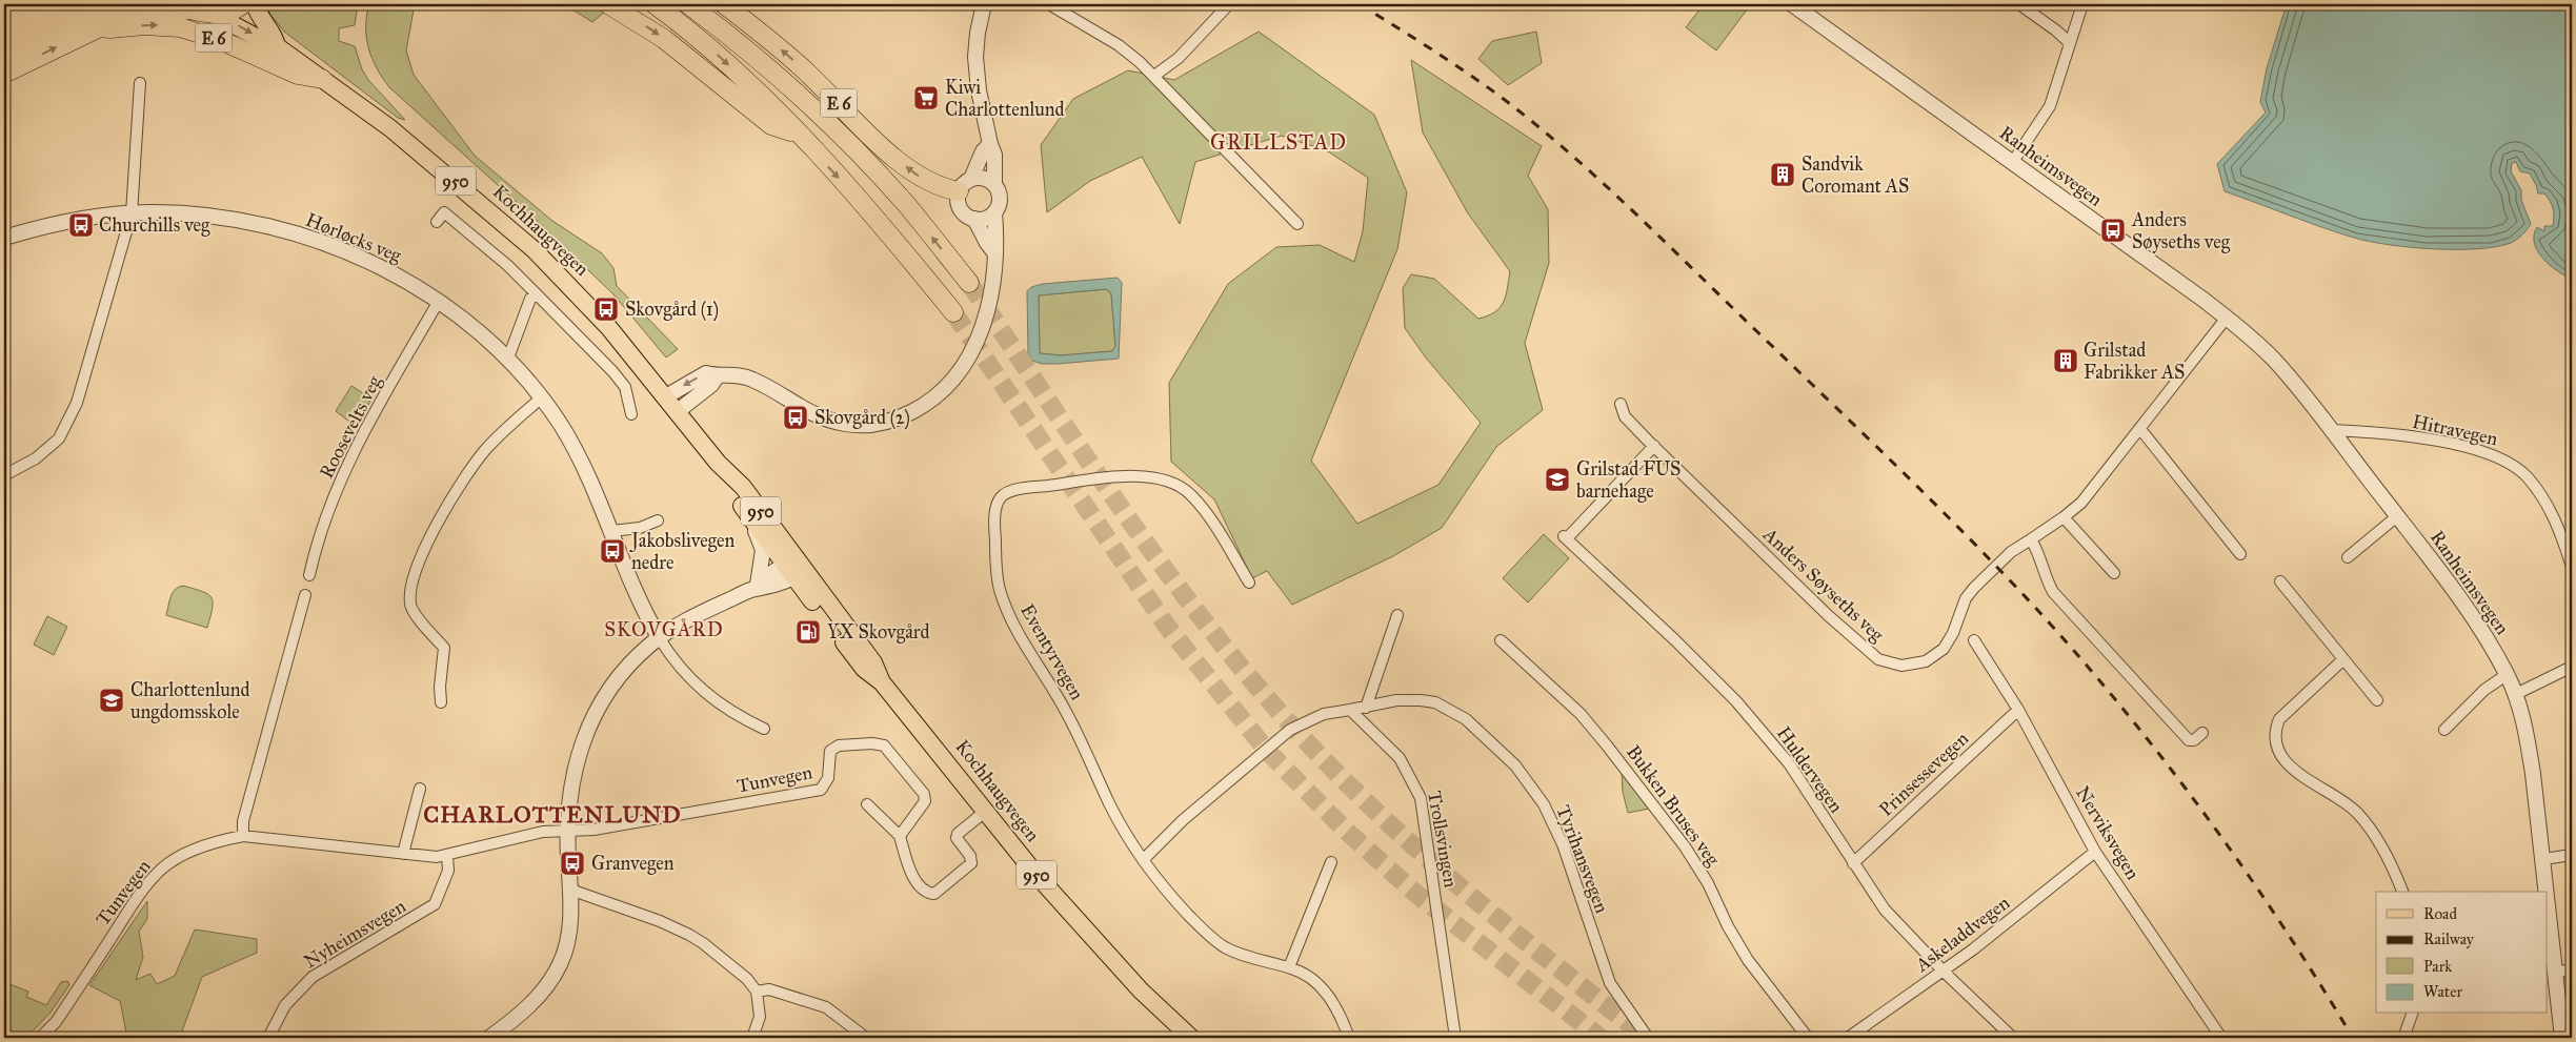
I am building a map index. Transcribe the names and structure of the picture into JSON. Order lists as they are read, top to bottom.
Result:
{
  "streets": {
    "highway": ["E 6"],
    "main road": ["950", "Kochhaugvegen"],
    "street": [
      "Ranheimsvegen",
      "Hørløcks veg",
      "Roosevelts veg",
      "Hitravegen",
      "Anders Søyseths veg",
      "Eventyrvegen",
      "Huldervegen",
      "Prinsessevegen",
      "Tunvegen",
      "Bukken Bruses veg",
      "Nerviksvegen",
      "Trollsvingen",
      "Tyrihansvegen",
      "Nyheimsvegen",
      "Askeladdvegen"
    ]
  },
  "crossings": [
    ["E 6", "Kochhaugvegen"],
    ["Ranheimsvegen", "Hitravegen"],
    ["Ranheimsvegen", "Anders Søyseths veg"],
    ["Hørløcks veg", "Roosevelts veg"],
    ["Anders Søyseths veg", "Huldervegen"],
    ["Huldervegen", "Prinsessevegen"],
    ["Huldervegen", "Askeladdvegen"],
    ["Prinsessevegen", "Nerviksvegen"],
    ["Tunvegen", "Nyheimsvegen"],
    ["Nerviksvegen", "Askeladdvegen"],
    ["Trollsvingen", "Tyrihansvegen"]
  ],
  "districts": ["GRILLSTAD", "SKOVGÅRD", "CHARLOTTENLUND"],
  "places": {
    "supermarket": ["Kiwi Charlottenlund"],
    "building": ["Sandvik Coromant AS", "Grilstad Fabrikker AS"],
    "bus stop": [
      "Churchills veg",
      "Anders Søyseths veg",
      "Skovgård (1)",
      "Skovgård (2)",
      "Jakobslivegen nedre",
      "Granvegen"
    ],
    "school or university": ["Grilstad FUS barnehage", "Charlottenlund ungdomsskole"],
    "fuel station": ["YX Skovgård"]
  },
  "legend": [
    "Road",
    "Railway",
    "Park",
    "Water"
  ]
}
